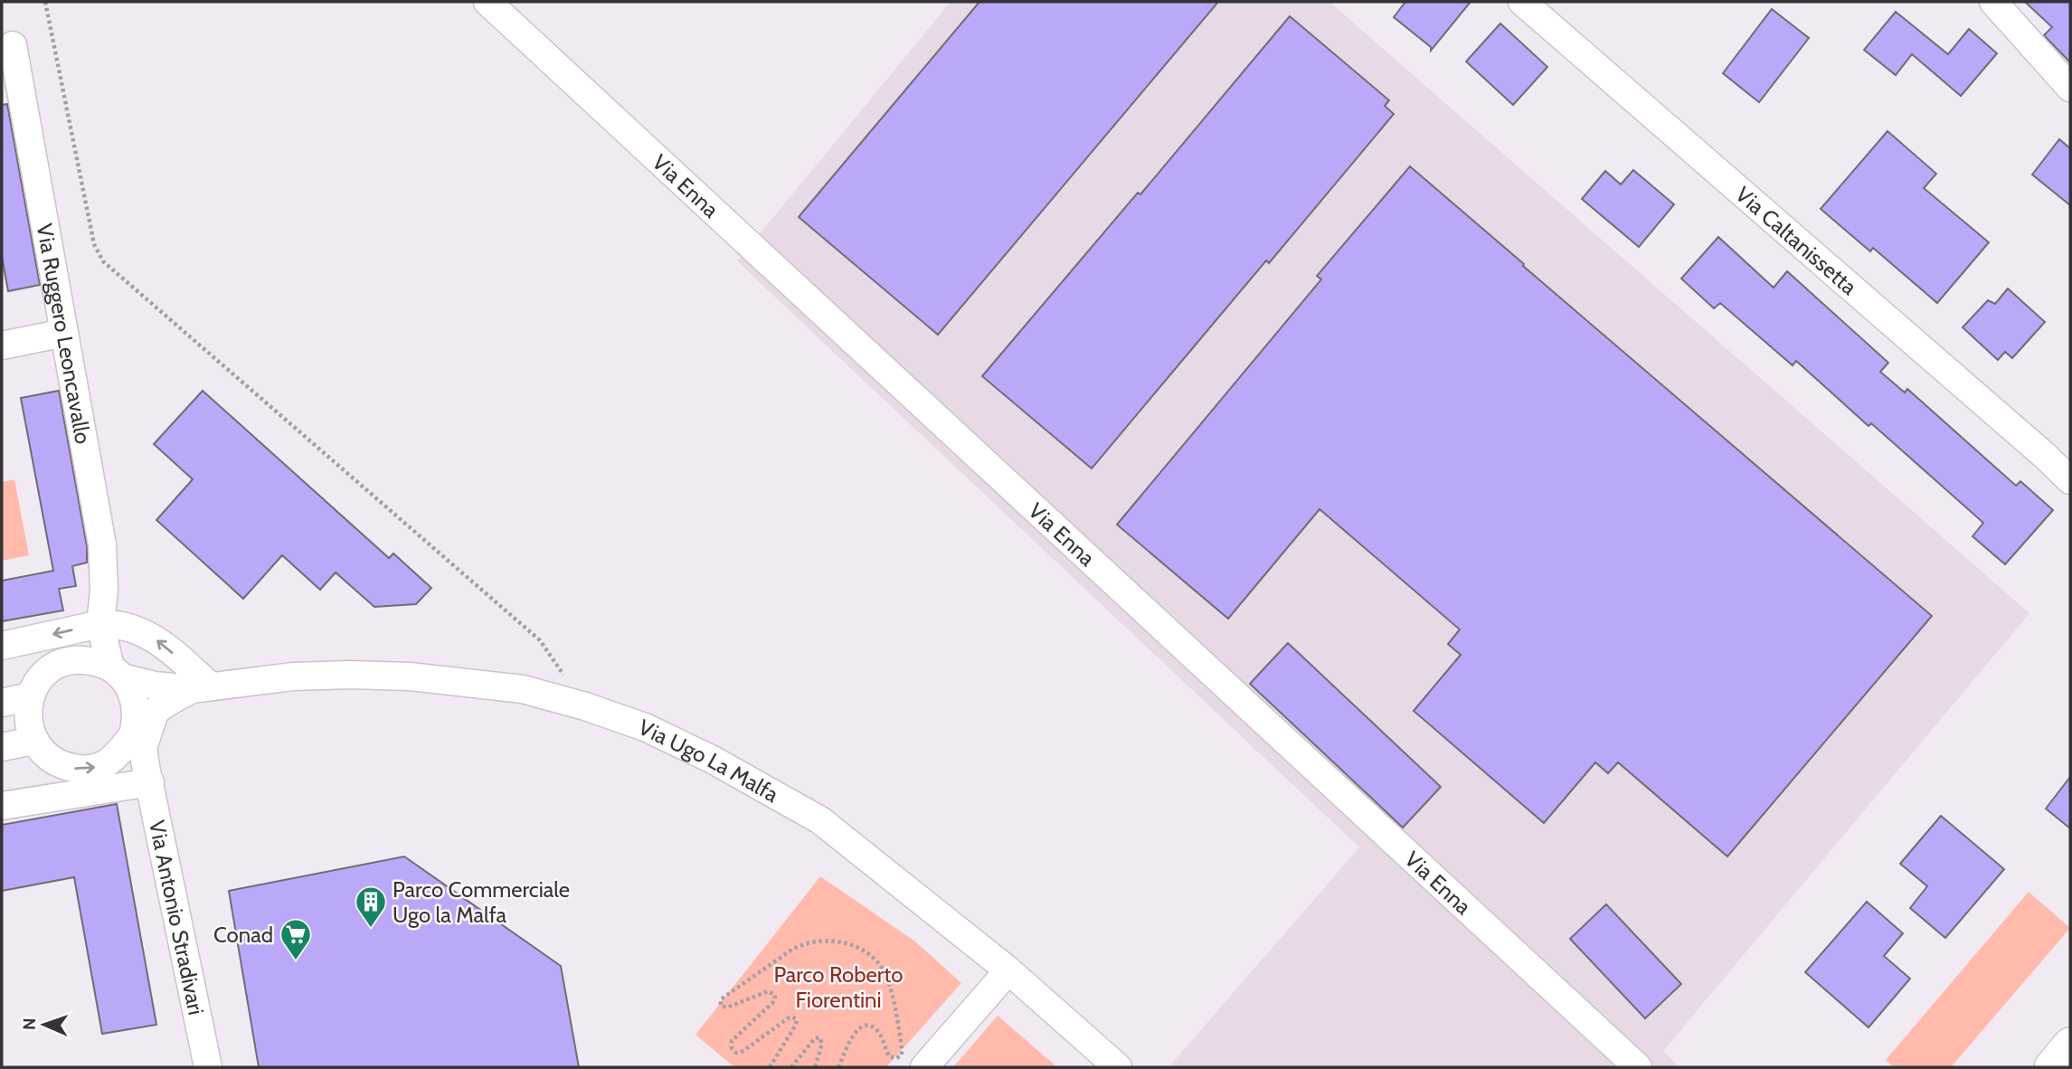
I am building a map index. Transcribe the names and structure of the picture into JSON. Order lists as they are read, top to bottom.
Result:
{
  "streets": {
    "street": [
      "Via Enna",
      "Via Caltanissetta",
      "Via Ruggero Leoncavallo",
      "Via Ugo La Malfa",
      "Via Antonio Stradivari"
    ]
  },
  "crossings": [
    ["Via Ugo La Malfa", "Via Antonio Stradivari"]
  ],
  "parks": ["Parco Roberto Fiorentini"],
  "places": {
    "building": ["Parco Commerciale Ugo la Malfa"],
    "supermarket": ["Conad"]
  },
  "north": "left"
}
